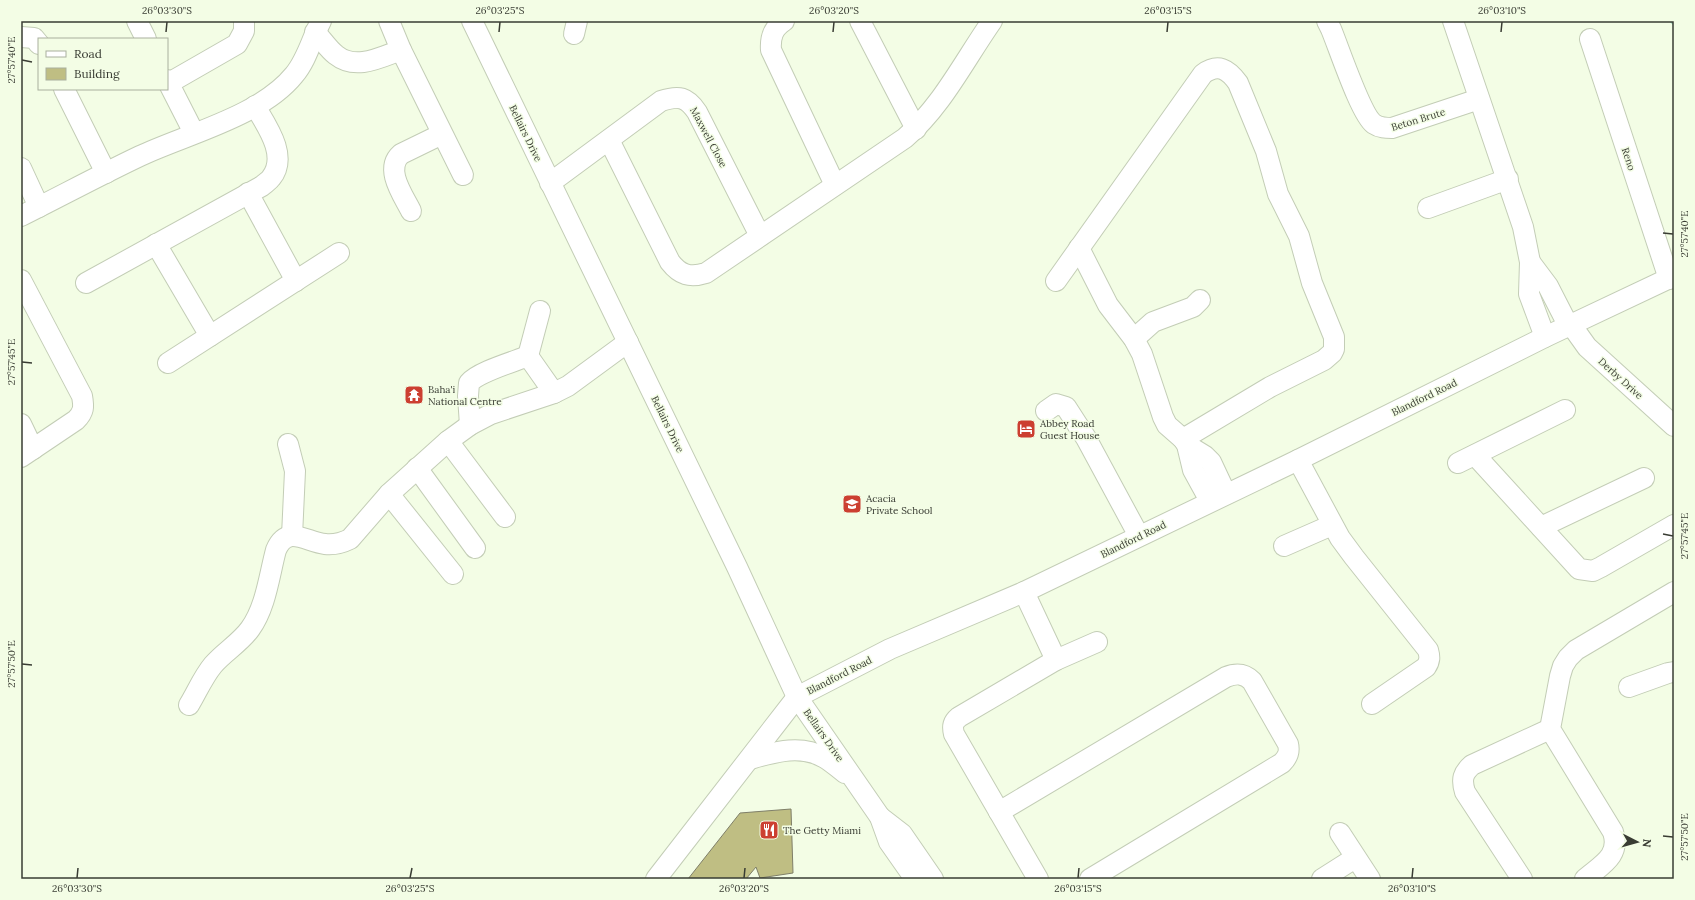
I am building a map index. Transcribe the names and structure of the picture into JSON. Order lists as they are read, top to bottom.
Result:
{
  "streets": {
    "street": [
      "Beton Brute",
      "Bellairs Drive",
      "Maxwell Close",
      "Reno",
      "Derby Drive",
      "Blandford Road"
    ]
  },
  "crossings": [
    ["Bellairs Drive", "Maxwell Close"],
    ["Bellairs Drive", "Blandford Road"],
    ["Reno", "Blandford Road"],
    ["Derby Drive", "Blandford Road"]
  ],
  "places": {
    "temple": ["Baha'i National Centre"],
    "hotel": ["Abbey Road Guest House"],
    "school or university": ["Acacia Private School"],
    "restaurant": ["The Getty Miami"]
  },
  "legend": ["Road", "Building"],
  "north": "right",
  "coordinates": [
    "26°03'30\"S",
    "26°03'25\"S",
    "26°03'20\"S",
    "26°03'15\"S",
    "26°03'10\"S",
    "27°57'40\"E",
    "27°57'45\"E",
    "27°57'50\"E"
  ]
}
